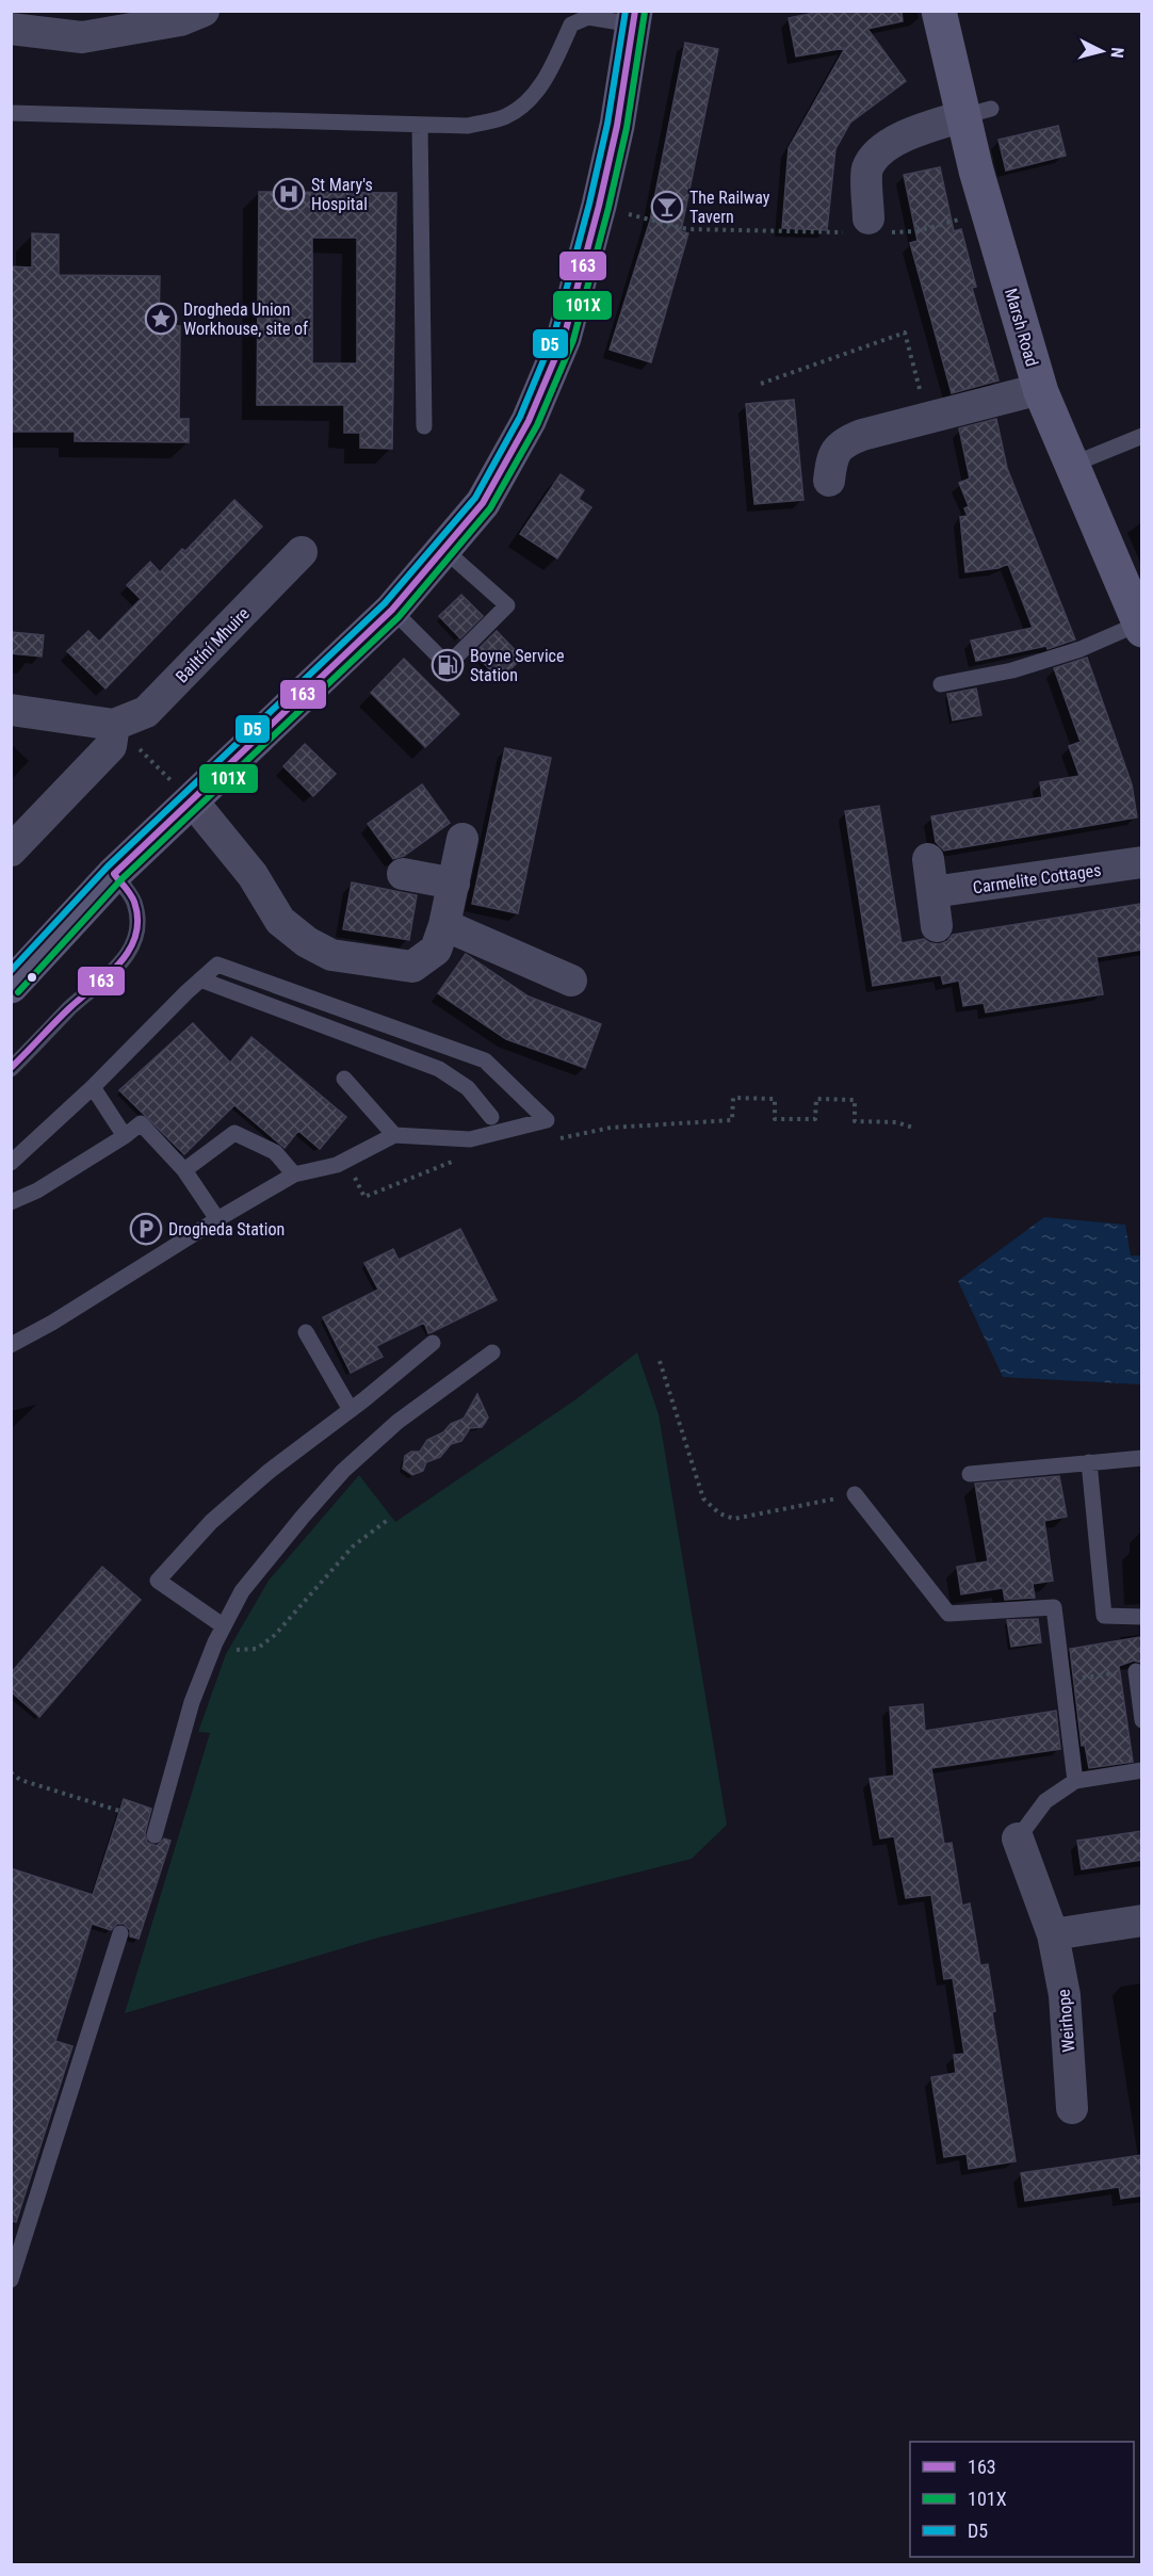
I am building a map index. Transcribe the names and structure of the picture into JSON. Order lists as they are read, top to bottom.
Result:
{
  "streets": {
    "main road": ["Marsh Road"],
    "street": ["Bailtíní Mhuire", "Carmelite Cottages", "Weirhope"]
  },
  "places": {
    "hospital": ["St Mary's Hospital"],
    "bar": ["The Railway Tavern"],
    "place": ["Drogheda Union Workhouse, site of"],
    "fuel station": ["Boyne Service Station"],
    "parking": ["Drogheda Station"]
  },
  "lines": ["transit line 163", "transit line D5", "transit line 101X"],
  "legend": ["163", "101X", "D5"],
  "north": "right"
}
